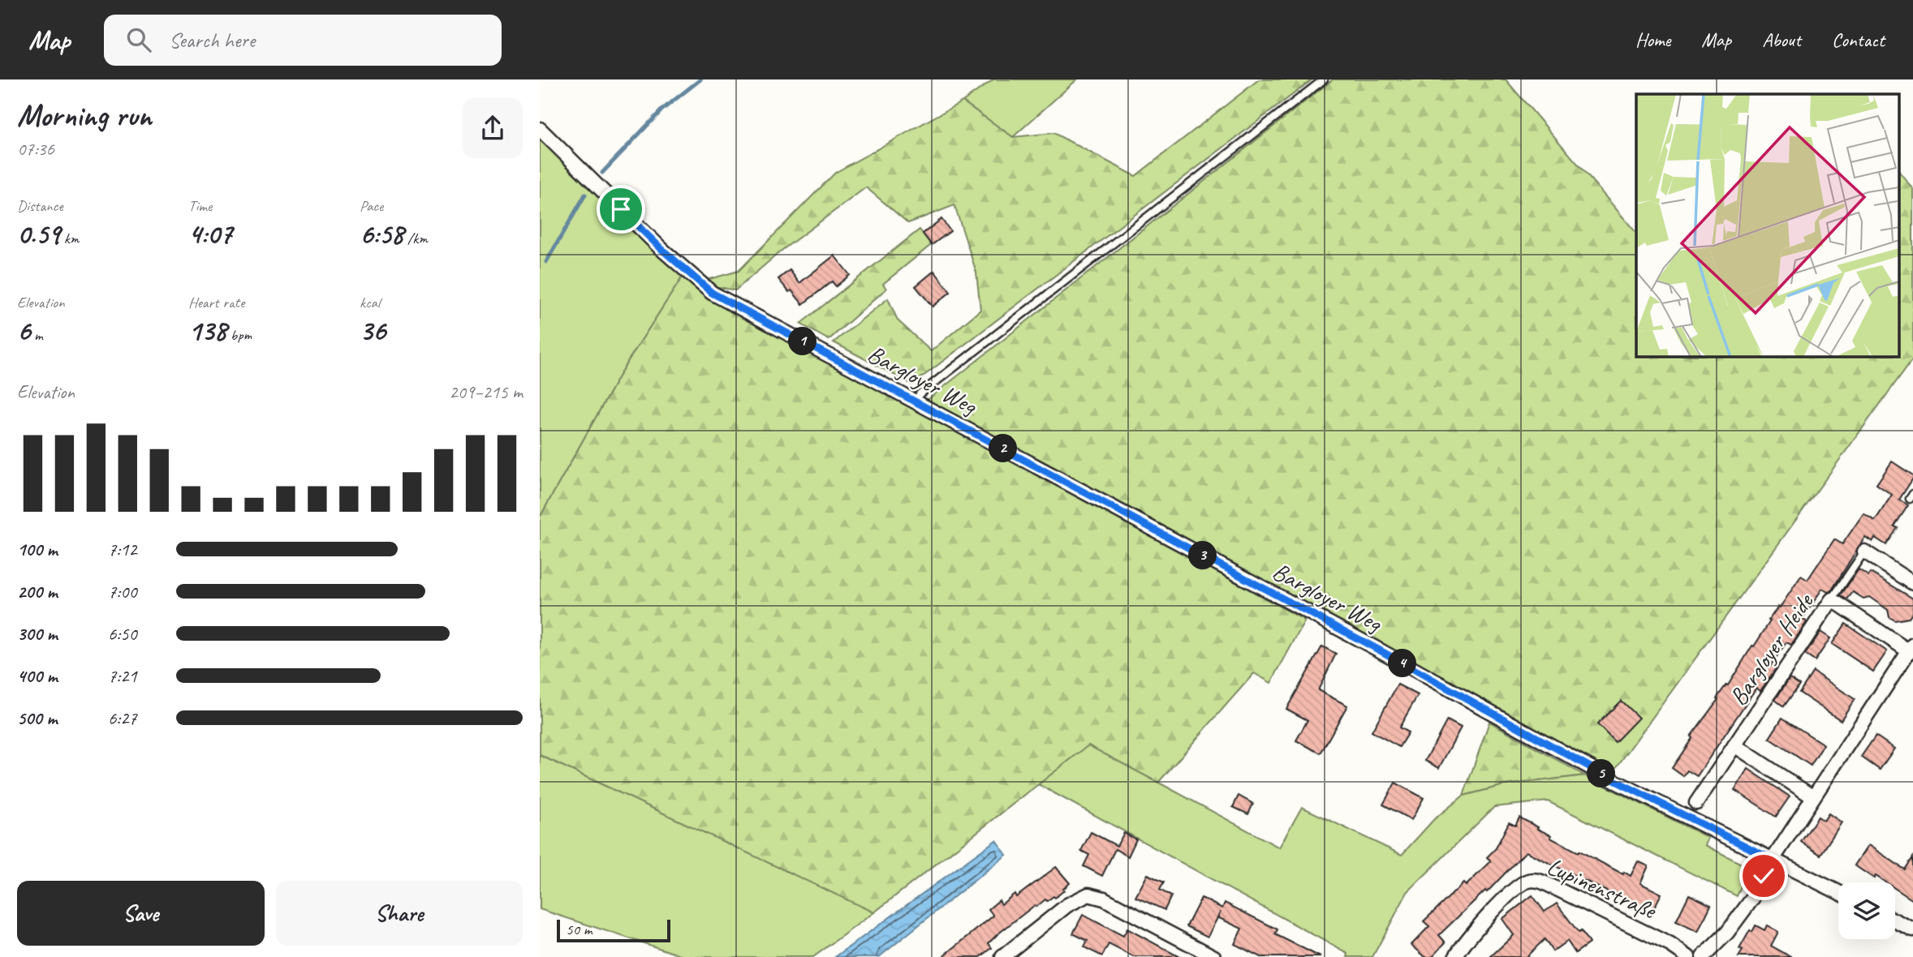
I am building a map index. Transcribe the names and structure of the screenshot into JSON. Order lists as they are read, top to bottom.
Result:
{
  "streets": {
    "street": ["Bargloyer Weg", "Bargloyer Heide", "Lupinenstraße"]
  },
  "crossings": [
    ["Bargloyer Weg", "Bargloyer Heide"]
  ],
  "scale_bar": "50 m",
  "page": {
    "header": "Map",
    "search": "Search here",
    "nav": [
      "Home",
      "Map",
      "About",
      "Contact"
    ],
    "heading": ["Morning run", "07:36"],
    "stats": [
      ["Distance", "0.59 km"],
      ["Time", "4:07"],
      ["Pace", "6:58 /km"],
      ["Elevation", "6 m"],
      ["Heart rate", "138 bpm"],
      ["kcal", "36"]
    ],
    "pins": [
      "1",
      "2",
      "3",
      "4",
      "5"
    ],
    "chart": ["Elevation", "209–215 m"],
    "list": [
      {
        "name": "100 m",
        "note": "7:12"
      },
      {
        "name": "200 m",
        "note": "7:00"
      },
      {
        "name": "300 m",
        "note": "6:50"
      },
      {
        "name": "400 m",
        "note": "7:21"
      },
      {
        "name": "500 m",
        "note": "6:27"
      }
    ],
    "buttons": ["Save", "Share"],
    "scale": "50 m"
  }
}
